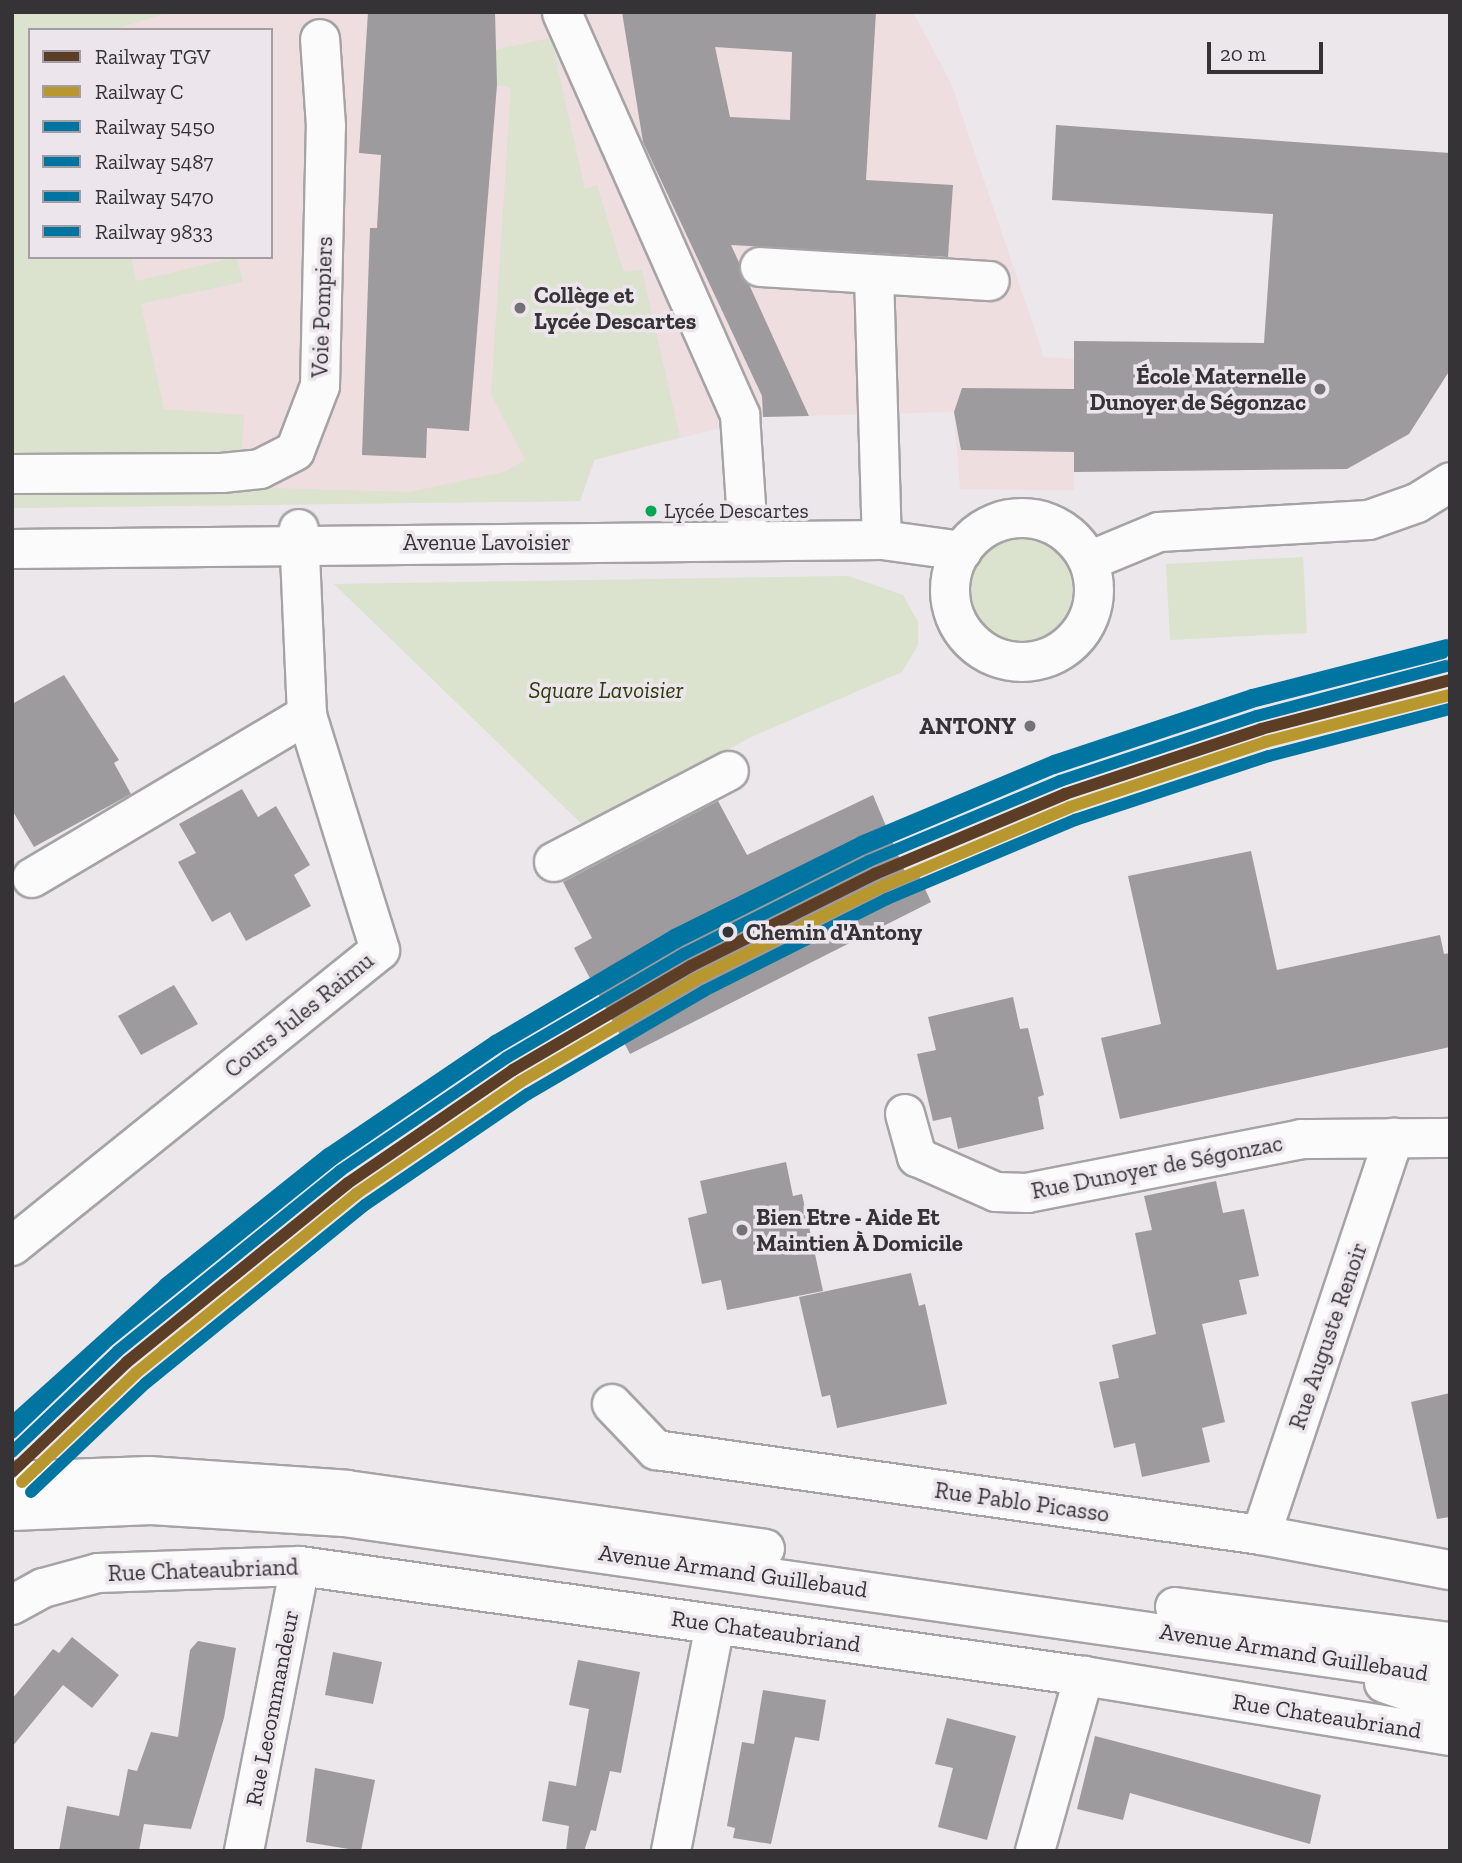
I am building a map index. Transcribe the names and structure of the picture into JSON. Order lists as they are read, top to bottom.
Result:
{
  "streets": {
    "street": [
      "Voie Pompiers",
      "Avenue Lavoisier",
      "Cours Jules Raimu",
      "Rue Dunoyer de Ségonzac",
      "Rue Auguste Renoir",
      "Rue Pablo Picasso",
      "Rue Chateaubriand",
      "Avenue Armand Guillebaud",
      "Rue Lecommandeur"
    ]
  },
  "crossings": [
    ["Avenue Lavoisier", "Cours Jules Raimu"],
    ["Rue Dunoyer de Ségonzac", "Rue Auguste Renoir"],
    ["Rue Auguste Renoir", "Rue Pablo Picasso"],
    ["Rue Chateaubriand", "Rue Lecommandeur"]
  ],
  "parks": ["Square Lavoisier"],
  "places": [
    "Collège et Lycée Descartes",
    "École Maternelle Dunoyer de Ségonzac",
    "Lycée Descartes",
    "ANTONY",
    "Chemin d'Antony",
    "Bien Etre - Aide Et Maintien À Domicile"
  ],
  "lines": [
    "rail line 9833",
    "rail line 5470",
    "rail line 5450",
    "rail line TGV",
    "rail line C",
    "rail line 5487"
  ],
  "legend": [
    "Railway TGV",
    "Railway C",
    "Railway 5450",
    "Railway 5487",
    "Railway 5470",
    "Railway 9833"
  ],
  "scale_bar": "20 m"
}
